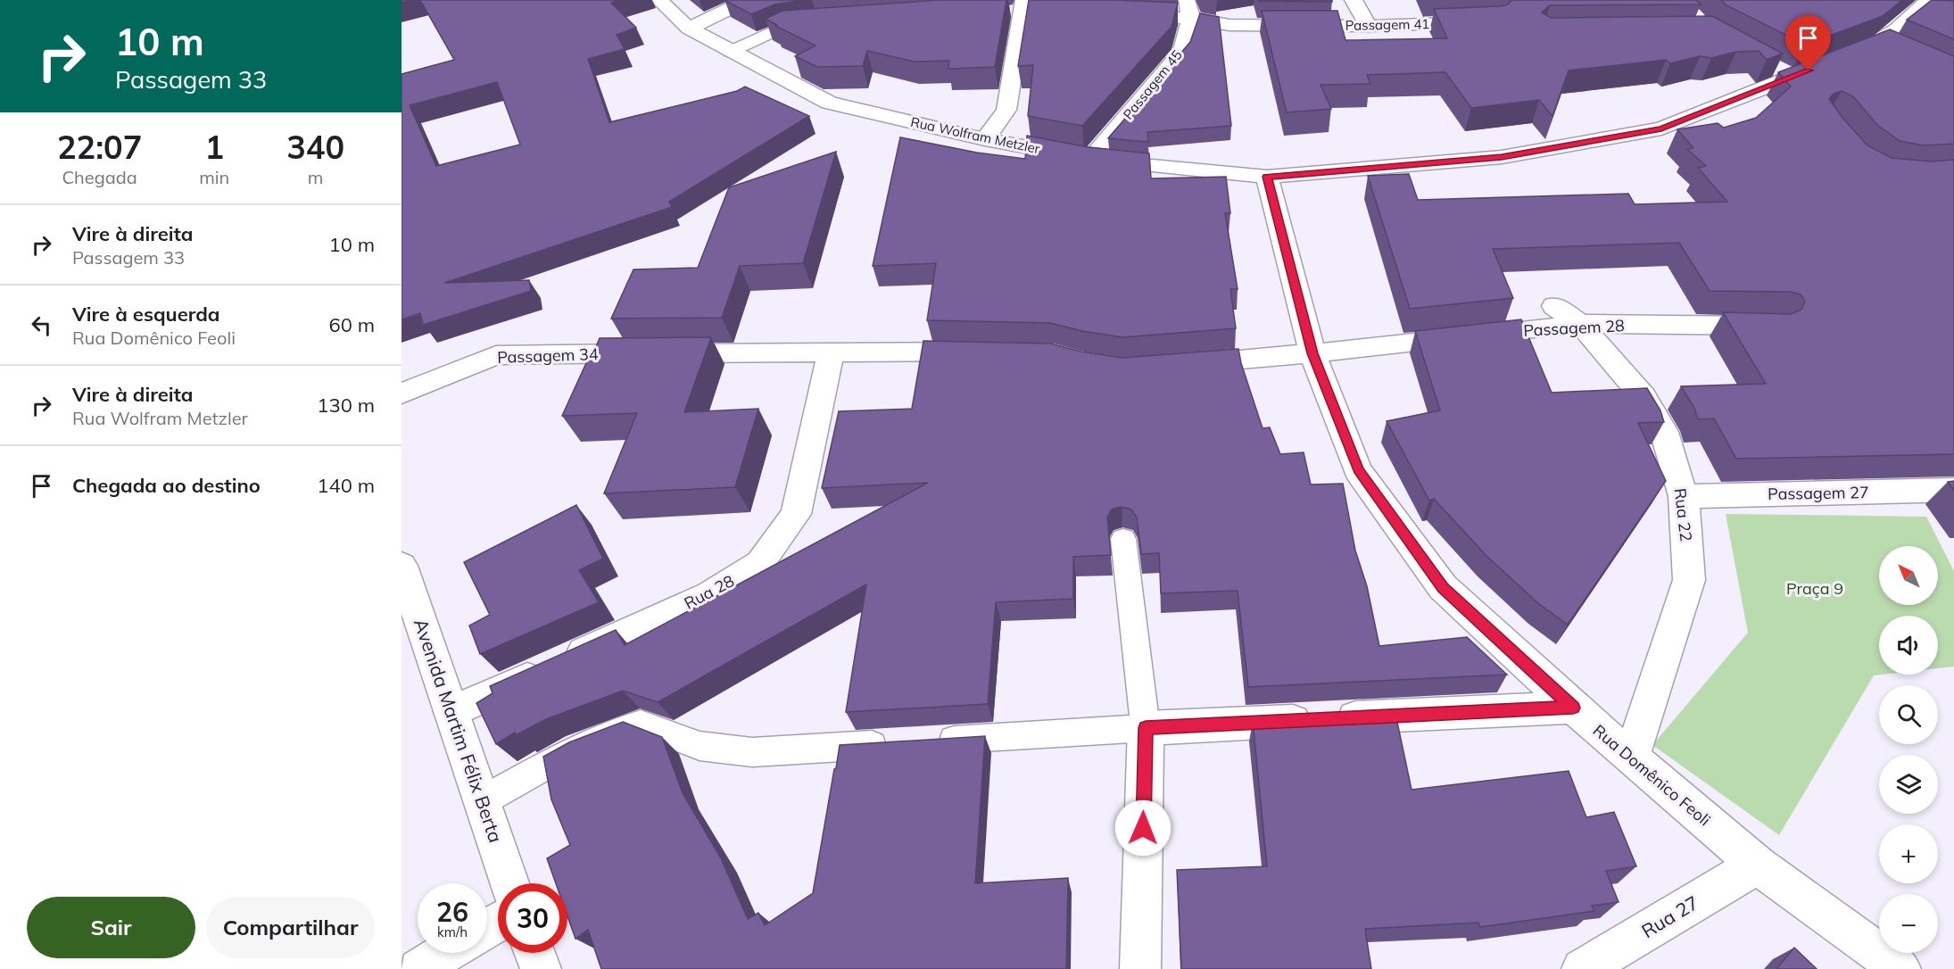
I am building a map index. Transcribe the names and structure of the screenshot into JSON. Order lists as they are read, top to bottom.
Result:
{
  "streets": {
    "street": [
      "Passagem 41",
      "Passagem 45",
      "Rua Wolfram Metzler",
      "Passagem 28",
      "Passagem 34",
      "Passagem 27",
      "Rua 22",
      "Rua 28",
      "Avenida Martim Félix Berta",
      "Rua Domênico Feoli",
      "Rua 27"
    ]
  },
  "crossings": [
    ["Passagem 41", "Passagem 45"],
    ["Passagem 45", "Rua Wolfram Metzler"],
    ["Rua Wolfram Metzler", "Rua Domênico Feoli"],
    ["Passagem 28", "Rua 22"],
    ["Passagem 28", "Rua Domênico Feoli"],
    ["Passagem 34", "Rua 28"],
    ["Passagem 27", "Rua 22"],
    ["Rua 22", "Rua Domênico Feoli"],
    ["Rua 28", "Avenida Martim Félix Berta"],
    ["Rua Domênico Feoli", "Rua 27"]
  ],
  "parks": ["Praça 9"],
  "north": "top left",
  "page": {
    "turn": ["10 m", "Passagem 33"],
    "eta": [
      "22:07",
      "Chegada",
      "1",
      "min",
      "340",
      "m"
    ],
    "list": [
      {
        "name": "Vire à direita",
        "note": "Passagem 33",
        "value": "10 m"
      },
      {
        "name": "Vire à esquerda",
        "note": "Rua Domênico Feoli",
        "value": "60 m"
      },
      {
        "name": "Vire à direita",
        "note": "Rua Wolfram Metzler",
        "value": "130 m"
      },
      {
        "name": "Chegada ao destino",
        "value": "140 m"
      }
    ],
    "map_buttons": ["+", "−"],
    "speed": "26 km/h",
    "limit": "30",
    "buttons": ["Sair", "Compartilhar"]
  }
}
